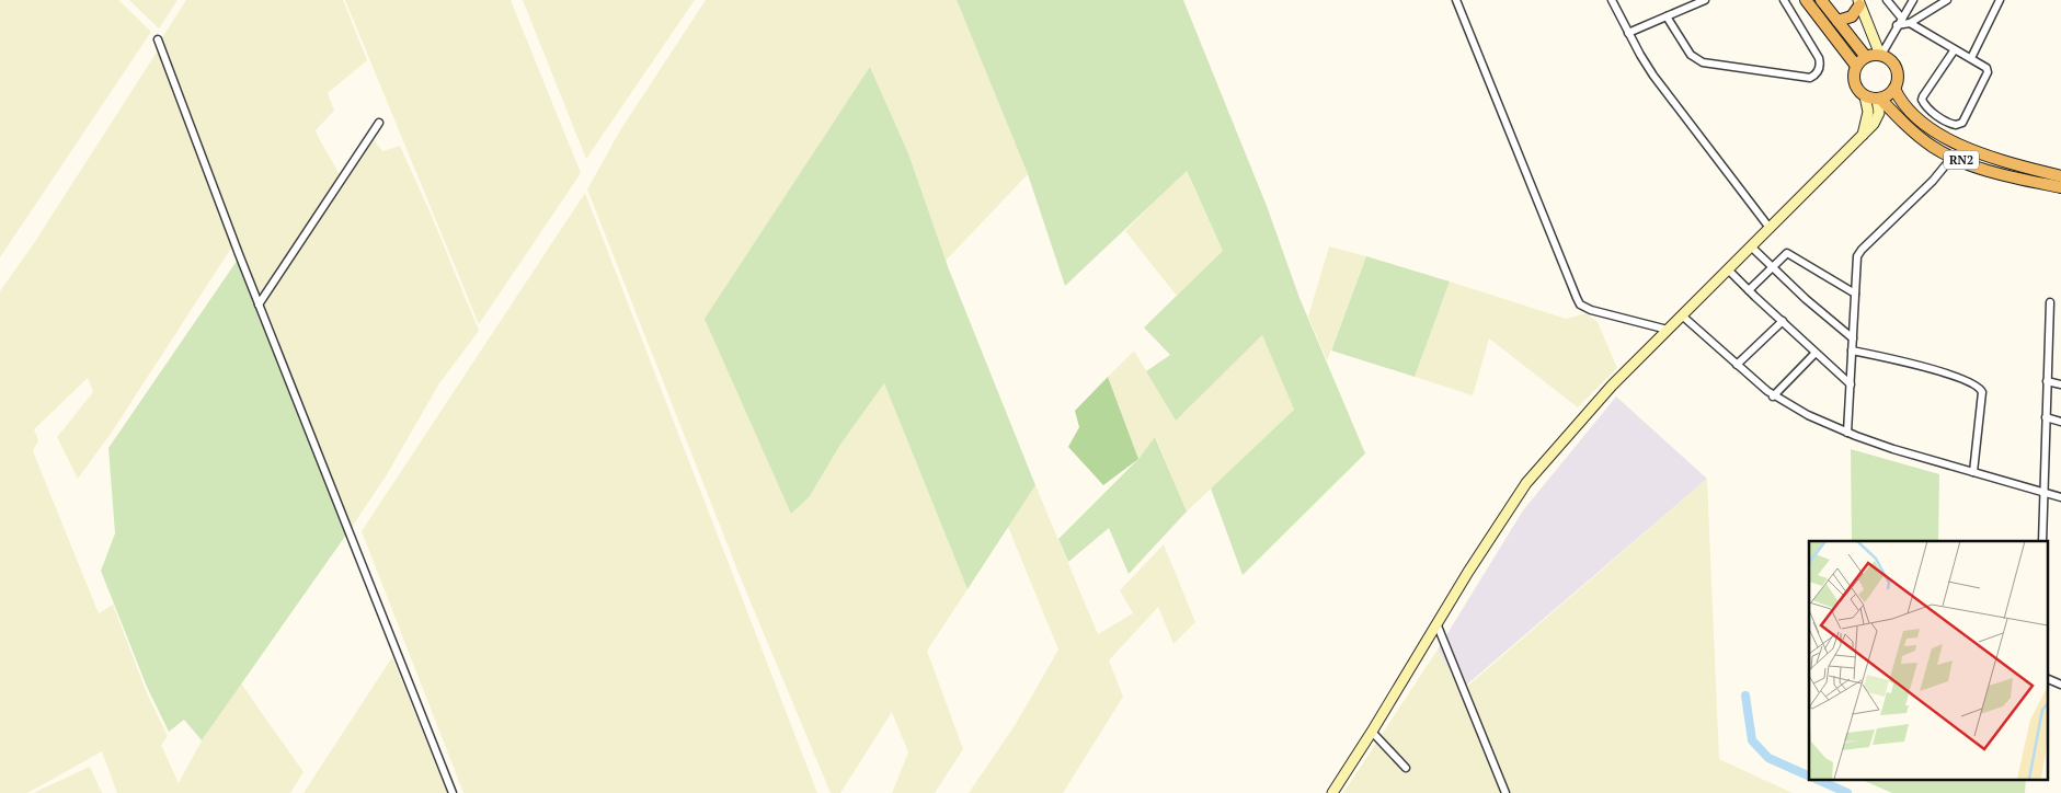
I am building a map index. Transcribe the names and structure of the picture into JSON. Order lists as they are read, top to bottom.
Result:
{
  "streets": {
    "highway": ["RN2"]
  }
}
